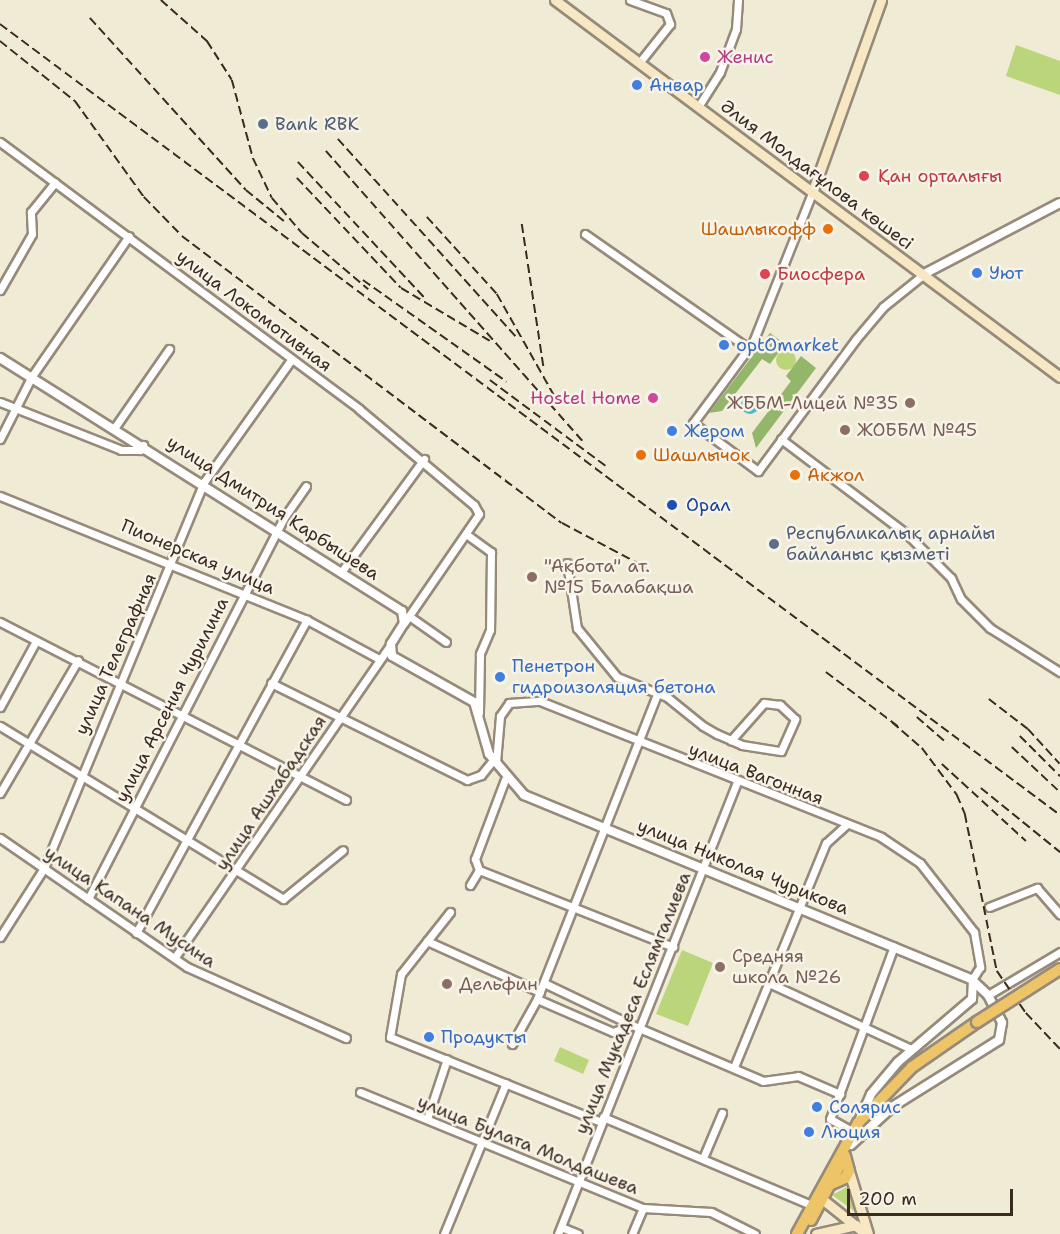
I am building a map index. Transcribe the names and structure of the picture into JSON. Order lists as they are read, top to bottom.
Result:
{
  "streets": {
    "main road": ["Әлия Молдағұлова көшесі"],
    "street": [
      "улица Локомотивная",
      "улица Дмитрия Карбышева",
      "Пионерская улица",
      "улица Телеграфная",
      "улица Арсения Чурилина",
      "улица Вагонная",
      "улица Ашхабадская",
      "улица Николая Чурикова",
      "улица Капана Мусина",
      "улица Мукадеса Еслямгалиева",
      "улица Булата Молдашева"
    ]
  },
  "crossings": [
    ["улица Локомотивная", "улица Телеграфная"],
    ["улица Дмитрия Карбышева", "улица Телеграфная"],
    ["улица Дмитрия Карбышева", "улица Арсения Чурилина"],
    ["Пионерская улица", "улица Телеграфная"],
    ["Пионерская улица", "улица Арсения Чурилина"],
    ["Пионерская улица", "улица Ашхабадская"],
    ["улица Телеграфная", "улица Капана Мусина"],
    ["улица Арсения Чурилина", "улица Капана Мусина"],
    ["улица Вагонная", "улица Николая Чурикова"],
    ["улица Вагонная", "улица Мукадеса Еслямгалиева"],
    ["улица Ашхабадская", "улица Николая Чурикова"],
    ["улица Ашхабадская", "улица Капана Мусина"],
    ["улица Николая Чурикова", "улица Мукадеса Еслямгалиева"],
    ["улица Мукадеса Еслямгалиева", "улица Булата Молдашева"]
  ],
  "places": [
    "Женис",
    "Анвар",
    "Bank RBK",
    "Қан орталығы",
    "Шашлыкофф",
    "Уют",
    "Биосфера",
    "optOmarket",
    "Hostel Home",
    "ЖББМ-Лицей №35",
    "ЖОББМ №45",
    "Жером",
    "Шашлычок",
    "Акжол",
    "Орал",
    "Республикалық арнайы байланыс қызметі",
    "\"Ақбота\" ат. №15 Балабақша",
    "Пенетрон гидроизоляция бетона",
    "Средняя школа №26",
    "Дельфин",
    "Продукты",
    "Солярис",
    "Люция"
  ],
  "scale_bar": "200 m"
}
